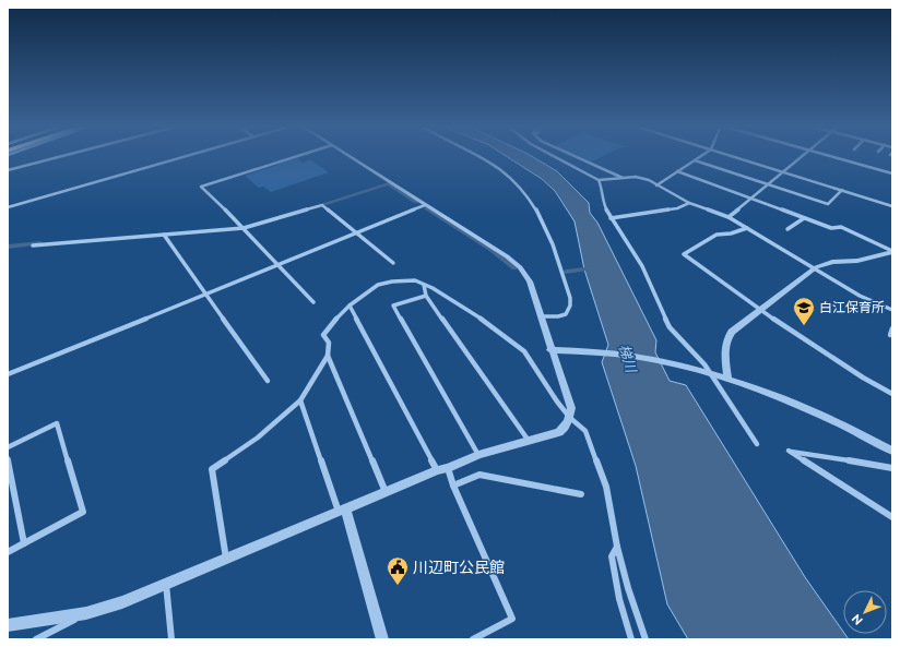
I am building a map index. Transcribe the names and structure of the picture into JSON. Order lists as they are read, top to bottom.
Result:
{
  "water": ["梯川"],
  "places": {
    "school or university": ["白江保育所"],
    "public building": ["川辺町公民館"]
  },
  "north": "bottom left"
}
